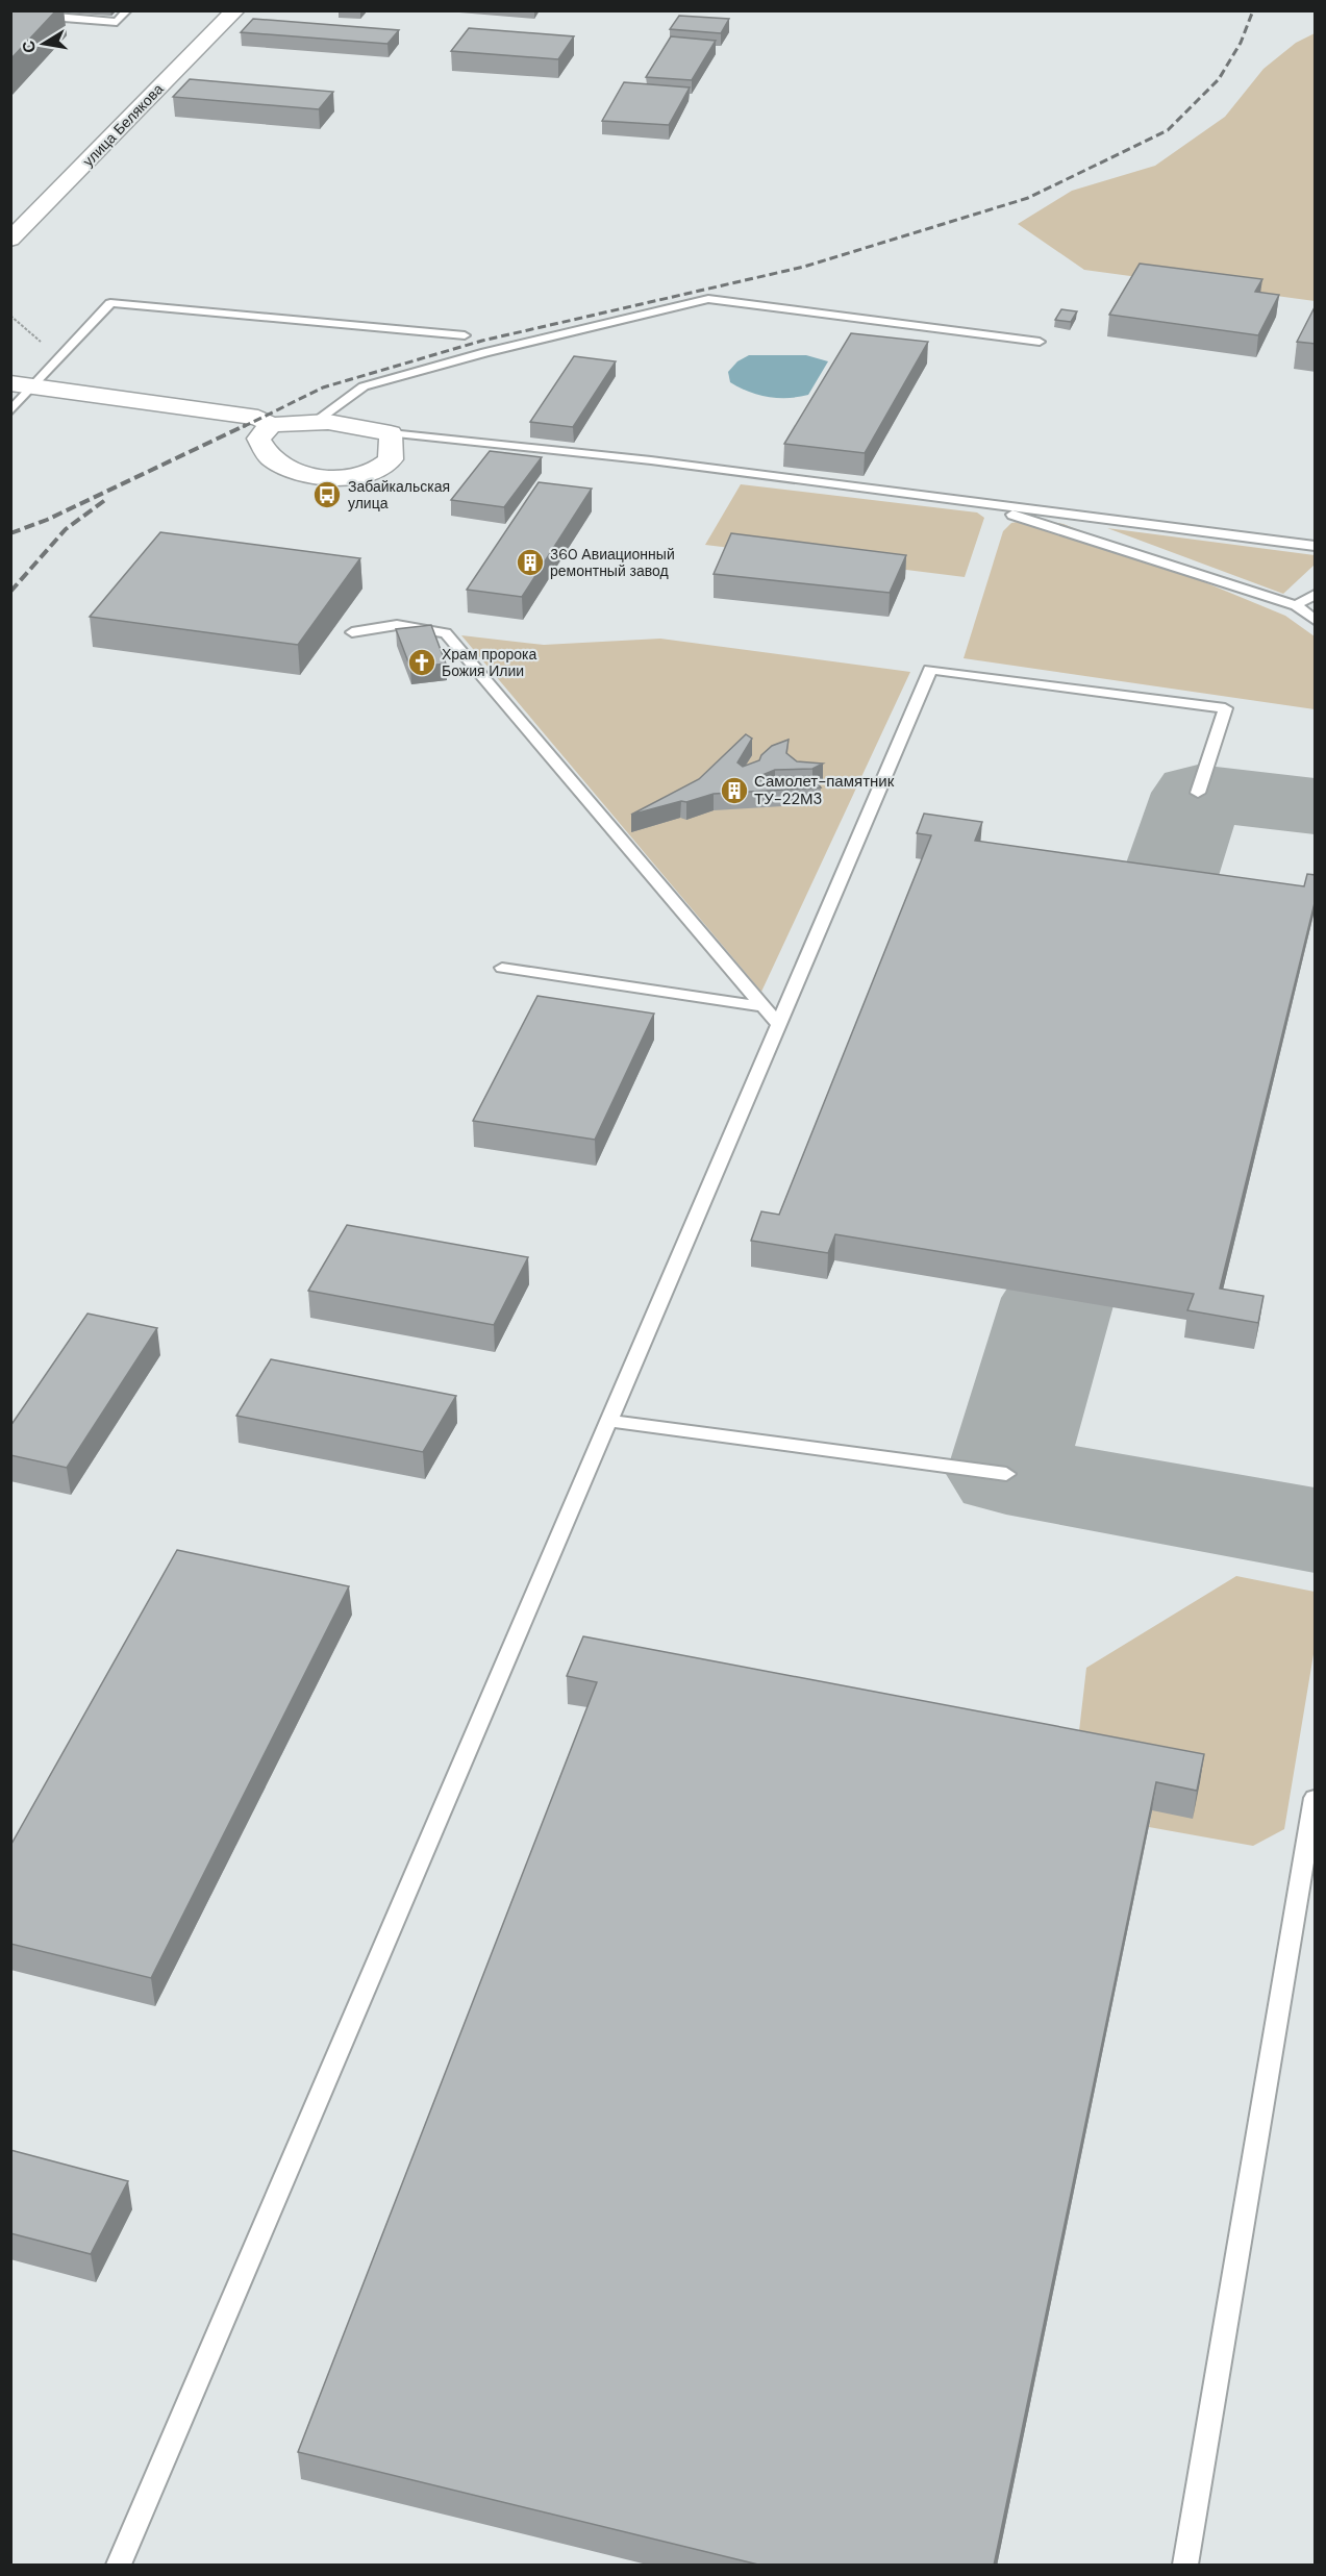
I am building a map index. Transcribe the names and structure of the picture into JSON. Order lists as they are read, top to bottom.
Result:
{
  "streets": {
    "street": ["улица Белякова"]
  },
  "places": {
    "bus stop": ["Забайкальская улица"],
    "building": ["360 Авиационный ремонтный завод", "Самолет-памятник ТУ-22М3"],
    "church": ["Храм пророка Божия Илии"]
  },
  "north": "left"
}
